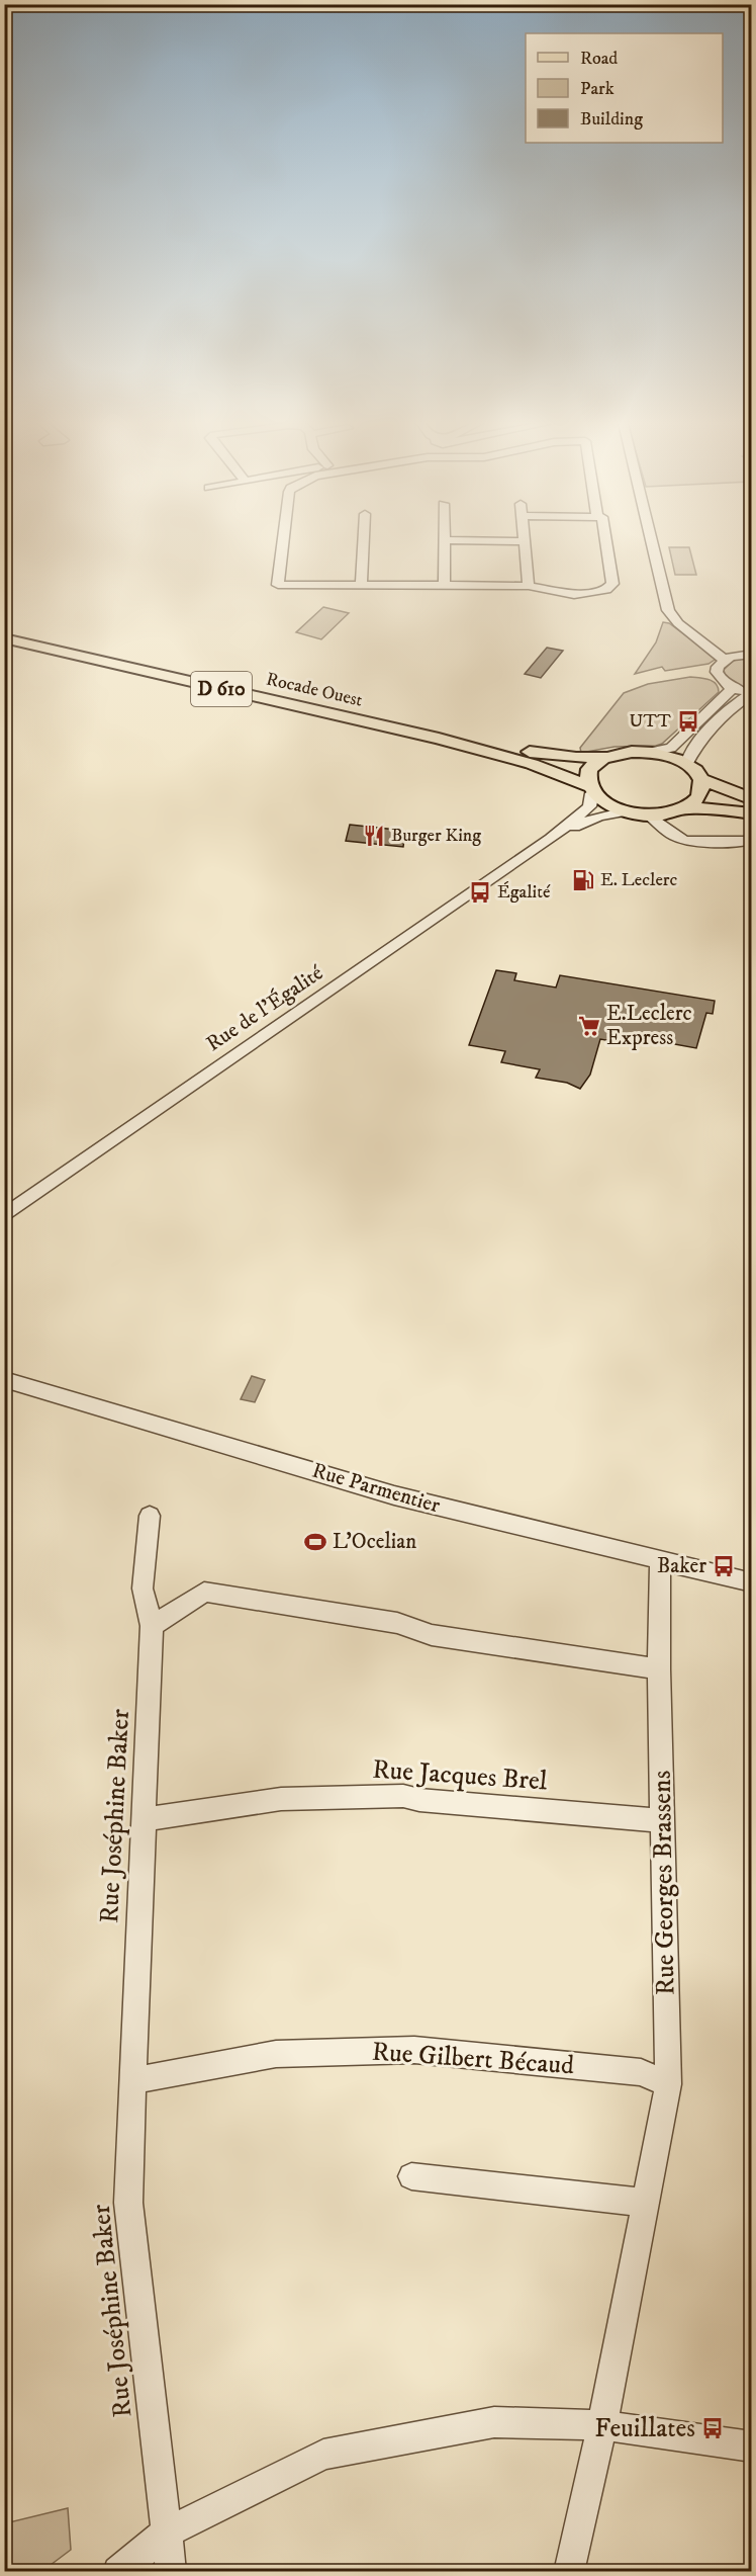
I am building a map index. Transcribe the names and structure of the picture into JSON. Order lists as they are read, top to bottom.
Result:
{
  "streets": {
    "main road": ["D 610", "Rocade Ouest"],
    "street": [
      "Rue de l'Égalité",
      "Rue Parmentier",
      "Rue Jacques Brel",
      "Rue Joséphine Baker",
      "Rue Georges Brassens",
      "Rue Gilbert Bécaud"
    ]
  },
  "crossings": [
    ["Rue Parmentier", "Rue Georges Brassens"],
    ["Rue Jacques Brel", "Rue Joséphine Baker"],
    ["Rue Jacques Brel", "Rue Georges Brassens"],
    ["Rue Joséphine Baker", "Rue Gilbert Bécaud"],
    ["Rue Georges Brassens", "Rue Gilbert Bécaud"]
  ],
  "places": {
    "bus stop": [
      "UTT",
      "Égalité",
      "Baker",
      "Feuillates"
    ],
    "restaurant": ["Burger King"],
    "fuel station": ["E. Leclerc"],
    "supermarket": ["E.Leclerc Express"],
    "sports": ["L'Ocelian"]
  },
  "legend": ["Road", "Park", "Building"]
}
